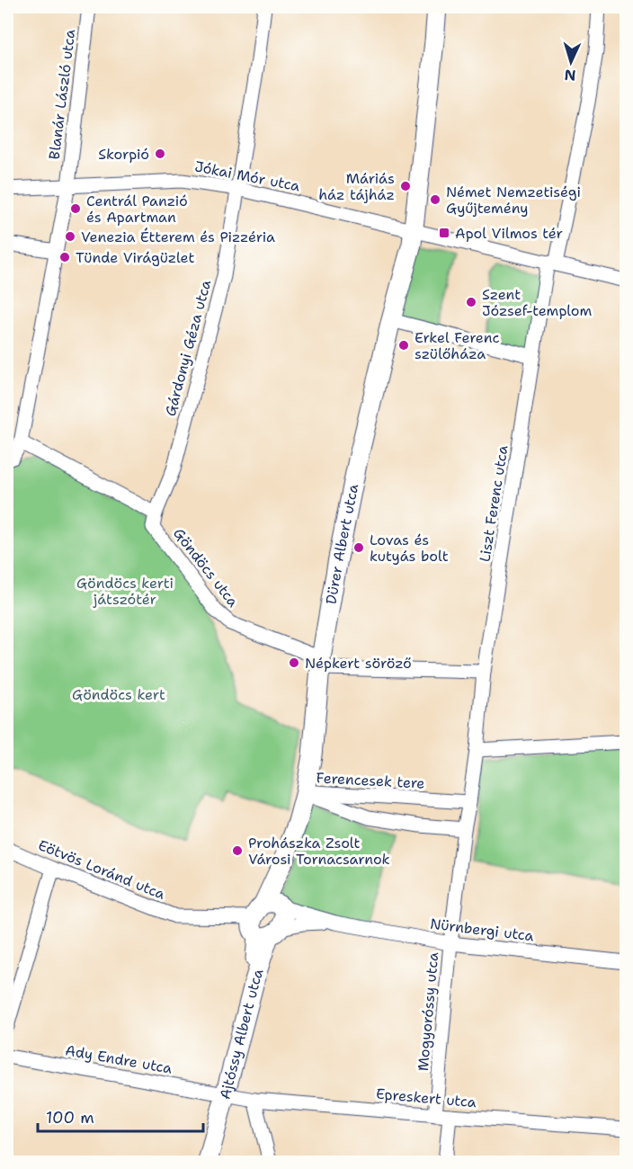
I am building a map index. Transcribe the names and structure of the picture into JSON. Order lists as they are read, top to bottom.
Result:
{
  "streets": {
    "main road": ["Dürer Albert utca", "Ajtóssy Albert utca"],
    "street": [
      "Blanár László utca",
      "Jókai Mór utca",
      "Gárdonyi Géza utca",
      "Liszt Ferenc utca",
      "Göndöcs utca",
      "Ferencesek tere",
      "Eötvös Loránd utca",
      "Nürnbergi utca",
      "Mogyoróssy utca",
      "Ady Endre utca",
      "Epreskert utca"
    ]
  },
  "crossings": [
    ["Blanár László utca", "Jókai Mór utca"],
    ["Jókai Mór utca", "Gárdonyi Géza utca"],
    ["Jókai Mór utca", "Liszt Ferenc utca"],
    ["Jókai Mór utca", "Dürer Albert utca"],
    ["Gárdonyi Géza utca", "Göndöcs utca"],
    ["Liszt Ferenc utca", "Göndöcs utca"],
    ["Dürer Albert utca", "Göndöcs utca"],
    ["Dürer Albert utca", "Ferencesek tere"],
    ["Dürer Albert utca", "Eötvös Loránd utca"],
    ["Dürer Albert utca", "Nürnbergi utca"],
    ["Dürer Albert utca", "Ajtóssy Albert utca"],
    ["Eötvös Loránd utca", "Nürnbergi utca"],
    ["Eötvös Loránd utca", "Ajtóssy Albert utca"],
    ["Nürnbergi utca", "Mogyoróssy utca"],
    ["Nürnbergi utca", "Ajtóssy Albert utca"],
    ["Mogyoróssy utca", "Epreskert utca"],
    ["Ajtóssy Albert utca", "Ady Endre utca"],
    ["Ajtóssy Albert utca", "Epreskert utca"],
    ["Ady Endre utca", "Epreskert utca"]
  ],
  "parks": ["Göndöcs kerti játszótér", "Göndöcs kert"],
  "places": {
    "other": [
      "Skorpió",
      "Máriás ház tájház",
      "Német Nemzetiségi Gyűjtemény",
      "Centrál Panzió és Apartman",
      "Venezia Étterem és Pizzéria",
      "Tünde Virágüzlet",
      "Szent József-templom",
      "Erkel Ferenc szülőháza",
      "Lovas és kutyás bolt",
      "Népkert söröző",
      "Prohászka Zsolt Városi Tornacsarnok"
    ],
    "transit": ["Apol Vilmos tér"]
  },
  "scale_bar": "100 m",
  "north": "bottom"
}
